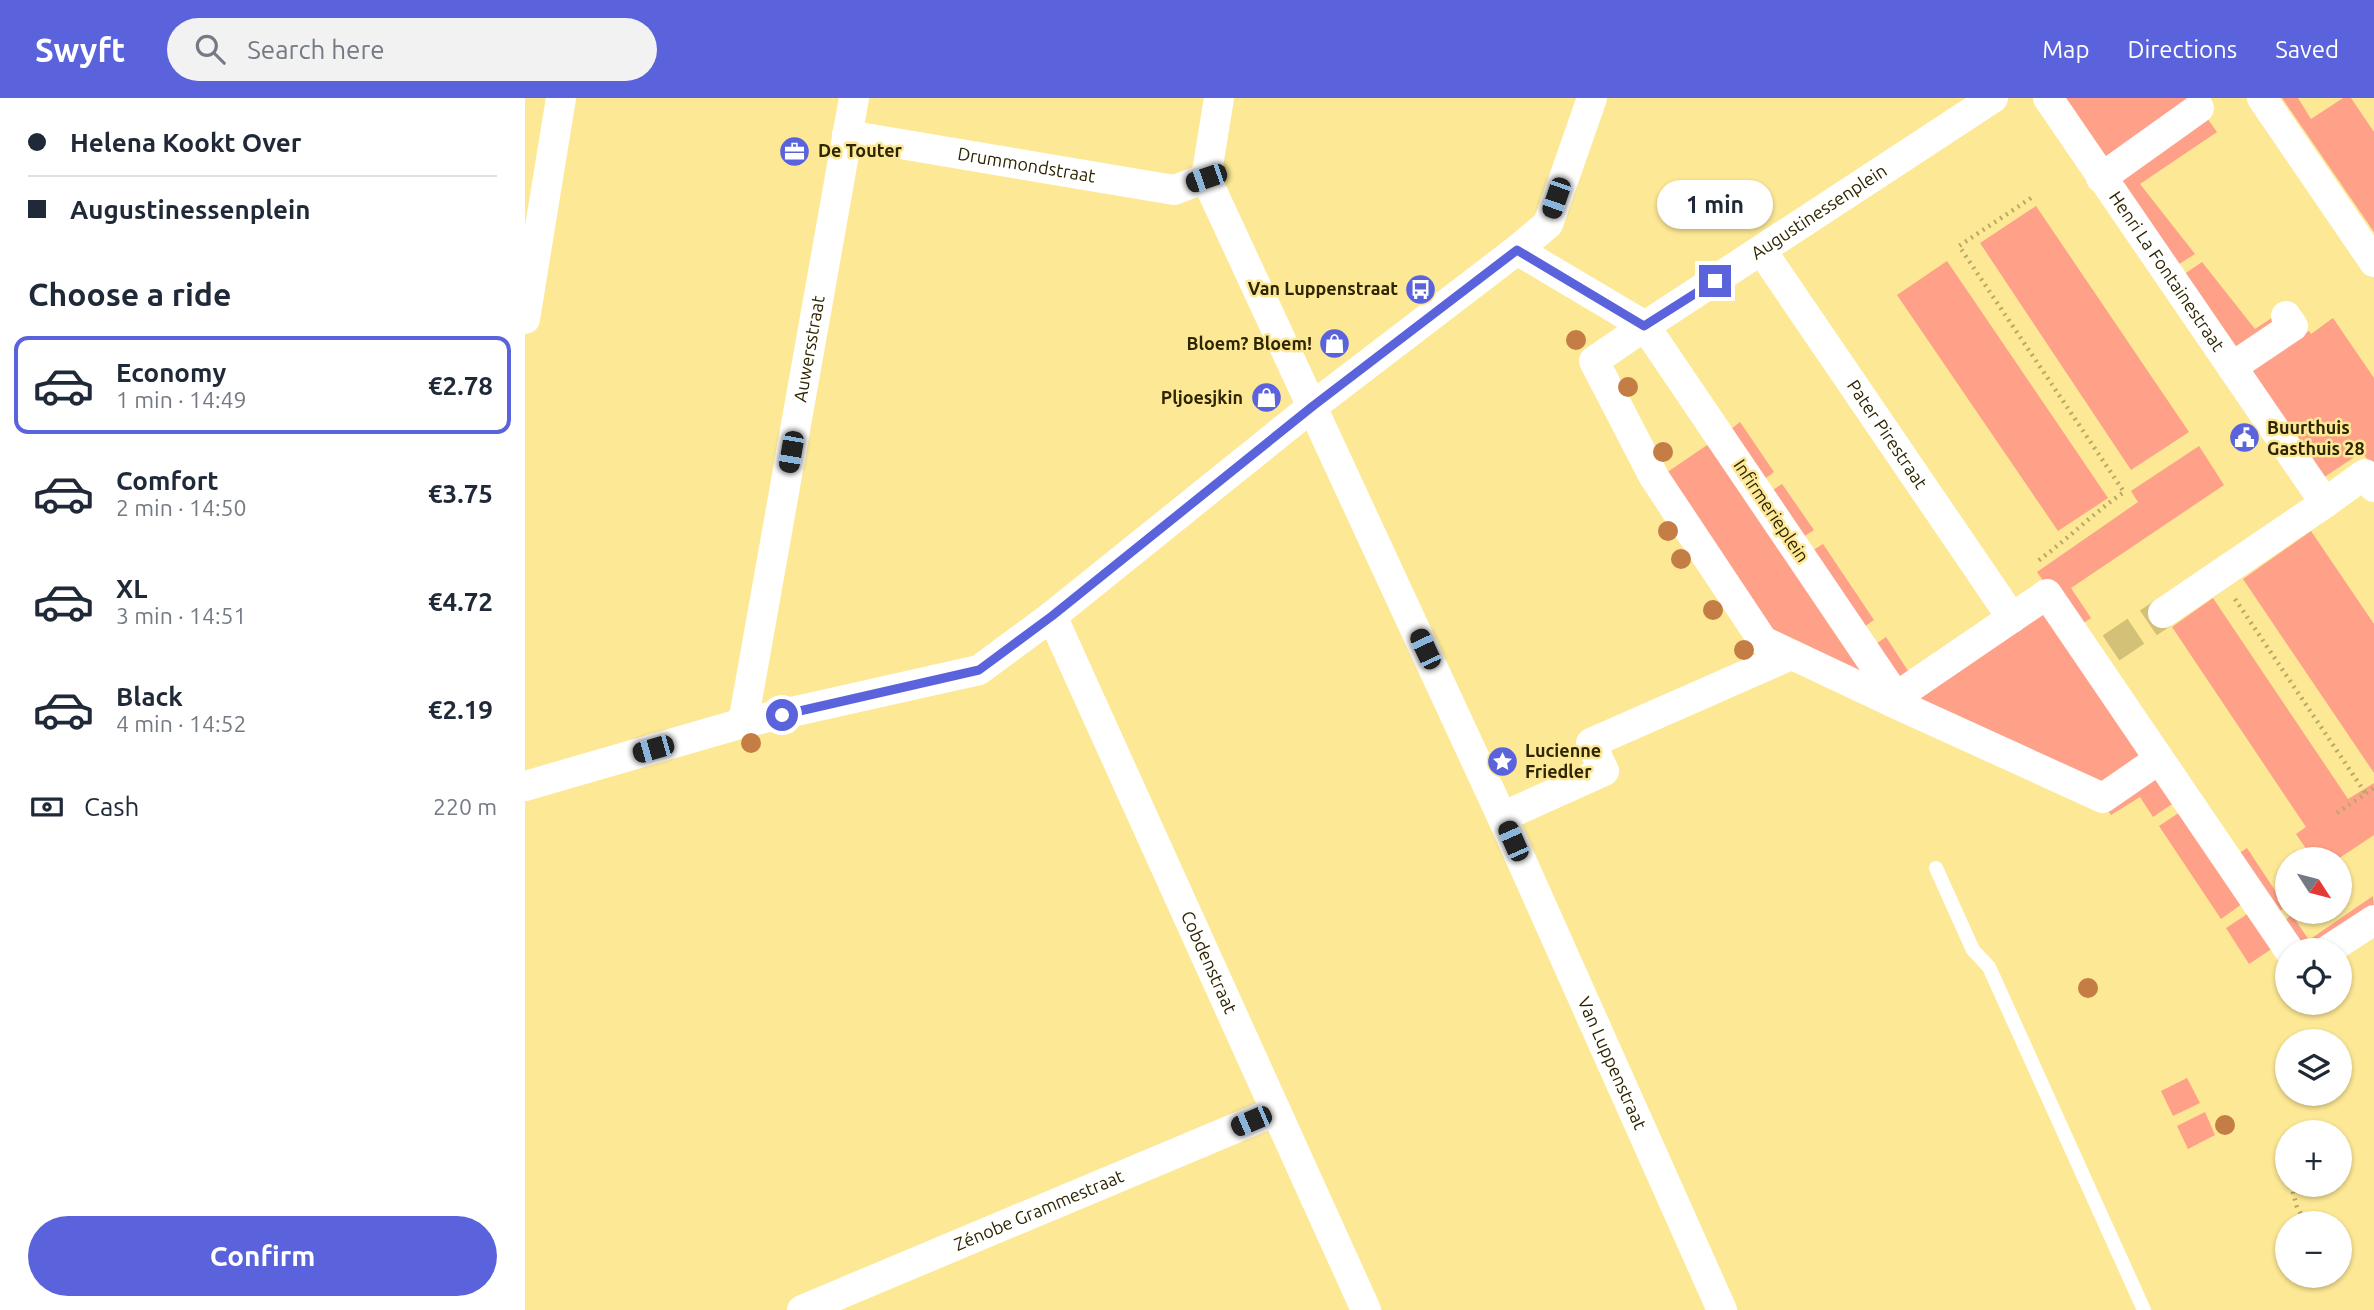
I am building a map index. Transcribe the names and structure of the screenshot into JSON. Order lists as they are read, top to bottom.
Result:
{
  "streets": {
    "street": [
      "Drummondstraat",
      "Augustinessenplein",
      "Henri La Fontainestraat",
      "Auwersstraat",
      "Pater Pirestraat",
      "Infirmerieplein",
      "Cobdenstraat",
      "Van Luppenstraat",
      "Zénobe Grammestraat"
    ]
  },
  "crossings": [
    ["Drummondstraat", "Auwersstraat"],
    ["Drummondstraat", "Van Luppenstraat"],
    ["Augustinessenplein", "Pater Pirestraat"],
    ["Augustinessenplein", "Infirmerieplein"],
    ["Cobdenstraat", "Zénobe Grammestraat"]
  ],
  "places": {
    "office": ["De Touter"],
    "bus stop": ["Van Luppenstraat"],
    "shop": ["Bloem? Bloem!", "Pljoesjkin"],
    "public building": ["Buurthuis Gasthuis 28"],
    "place": ["Lucienne Friedler"]
  },
  "north": "bottom right",
  "page": {
    "header": "Swyft",
    "search": "Search here",
    "nav": ["Map", "Directions", "Saved"],
    "banner": ["Helena Kookt Over", "Augustinessenplein"],
    "bubble": "1 min",
    "heading": "Choose a ride",
    "list": [
      {
        "name": "Economy",
        "note": "1 min · 14:49",
        "value": "€2.78"
      },
      {
        "name": "Comfort",
        "note": "2 min · 14:50",
        "value": "€3.75"
      },
      {
        "name": "XL",
        "note": "3 min · 14:51",
        "value": "€4.72"
      },
      {
        "name": "Black",
        "note": "4 min · 14:52",
        "value": "€2.19"
      }
    ],
    "pay": ["Cash", "220 m"],
    "map_buttons": ["+", "−"],
    "buttons": "Confirm"
  }
}
